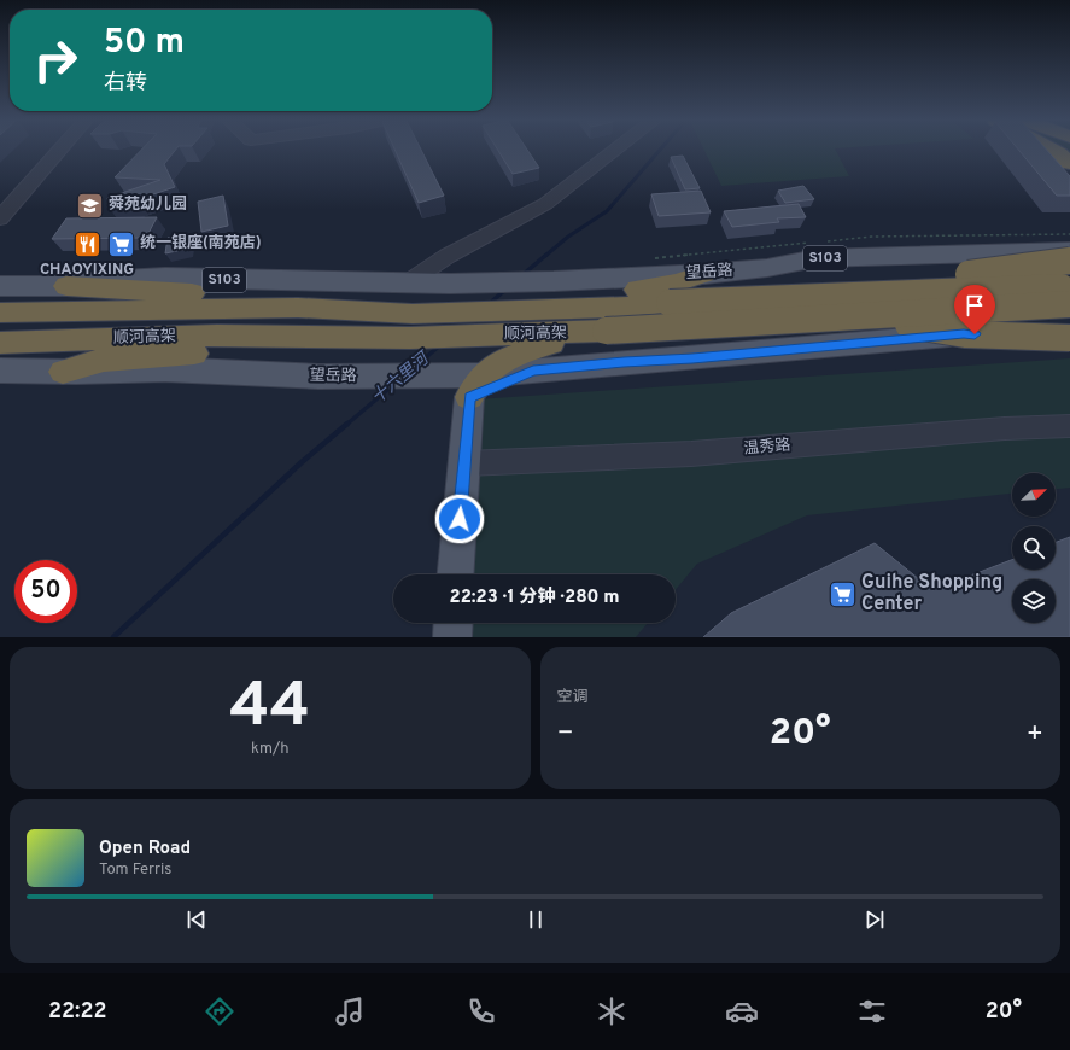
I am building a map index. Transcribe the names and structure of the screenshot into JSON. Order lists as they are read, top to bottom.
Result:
{
  "streets": {
    "highway": ["顺河高架"],
    "main road": ["S103", "望岳路"],
    "street": ["温秀路"]
  },
  "water": ["十六里河"],
  "places": {
    "school or university": ["舜苑幼儿园"],
    "restaurant": ["CHAOYIXING"],
    "supermarket": ["统一银座(南苑店)", "Guihe Shopping Center"]
  },
  "north": "top right",
  "page": {
    "turn": ["50 m", "右转"],
    "limit": "50",
    "trip": "22:23 · 1 分钟 · 280 m",
    "tile": [
      ["44", "km/h"],
      "空调"
    ],
    "heat": ["−", "20°", "+"],
    "song": ["Open Road", "Tom Ferris"],
    "tabs": ["22:22", "20°"]
  }
}
